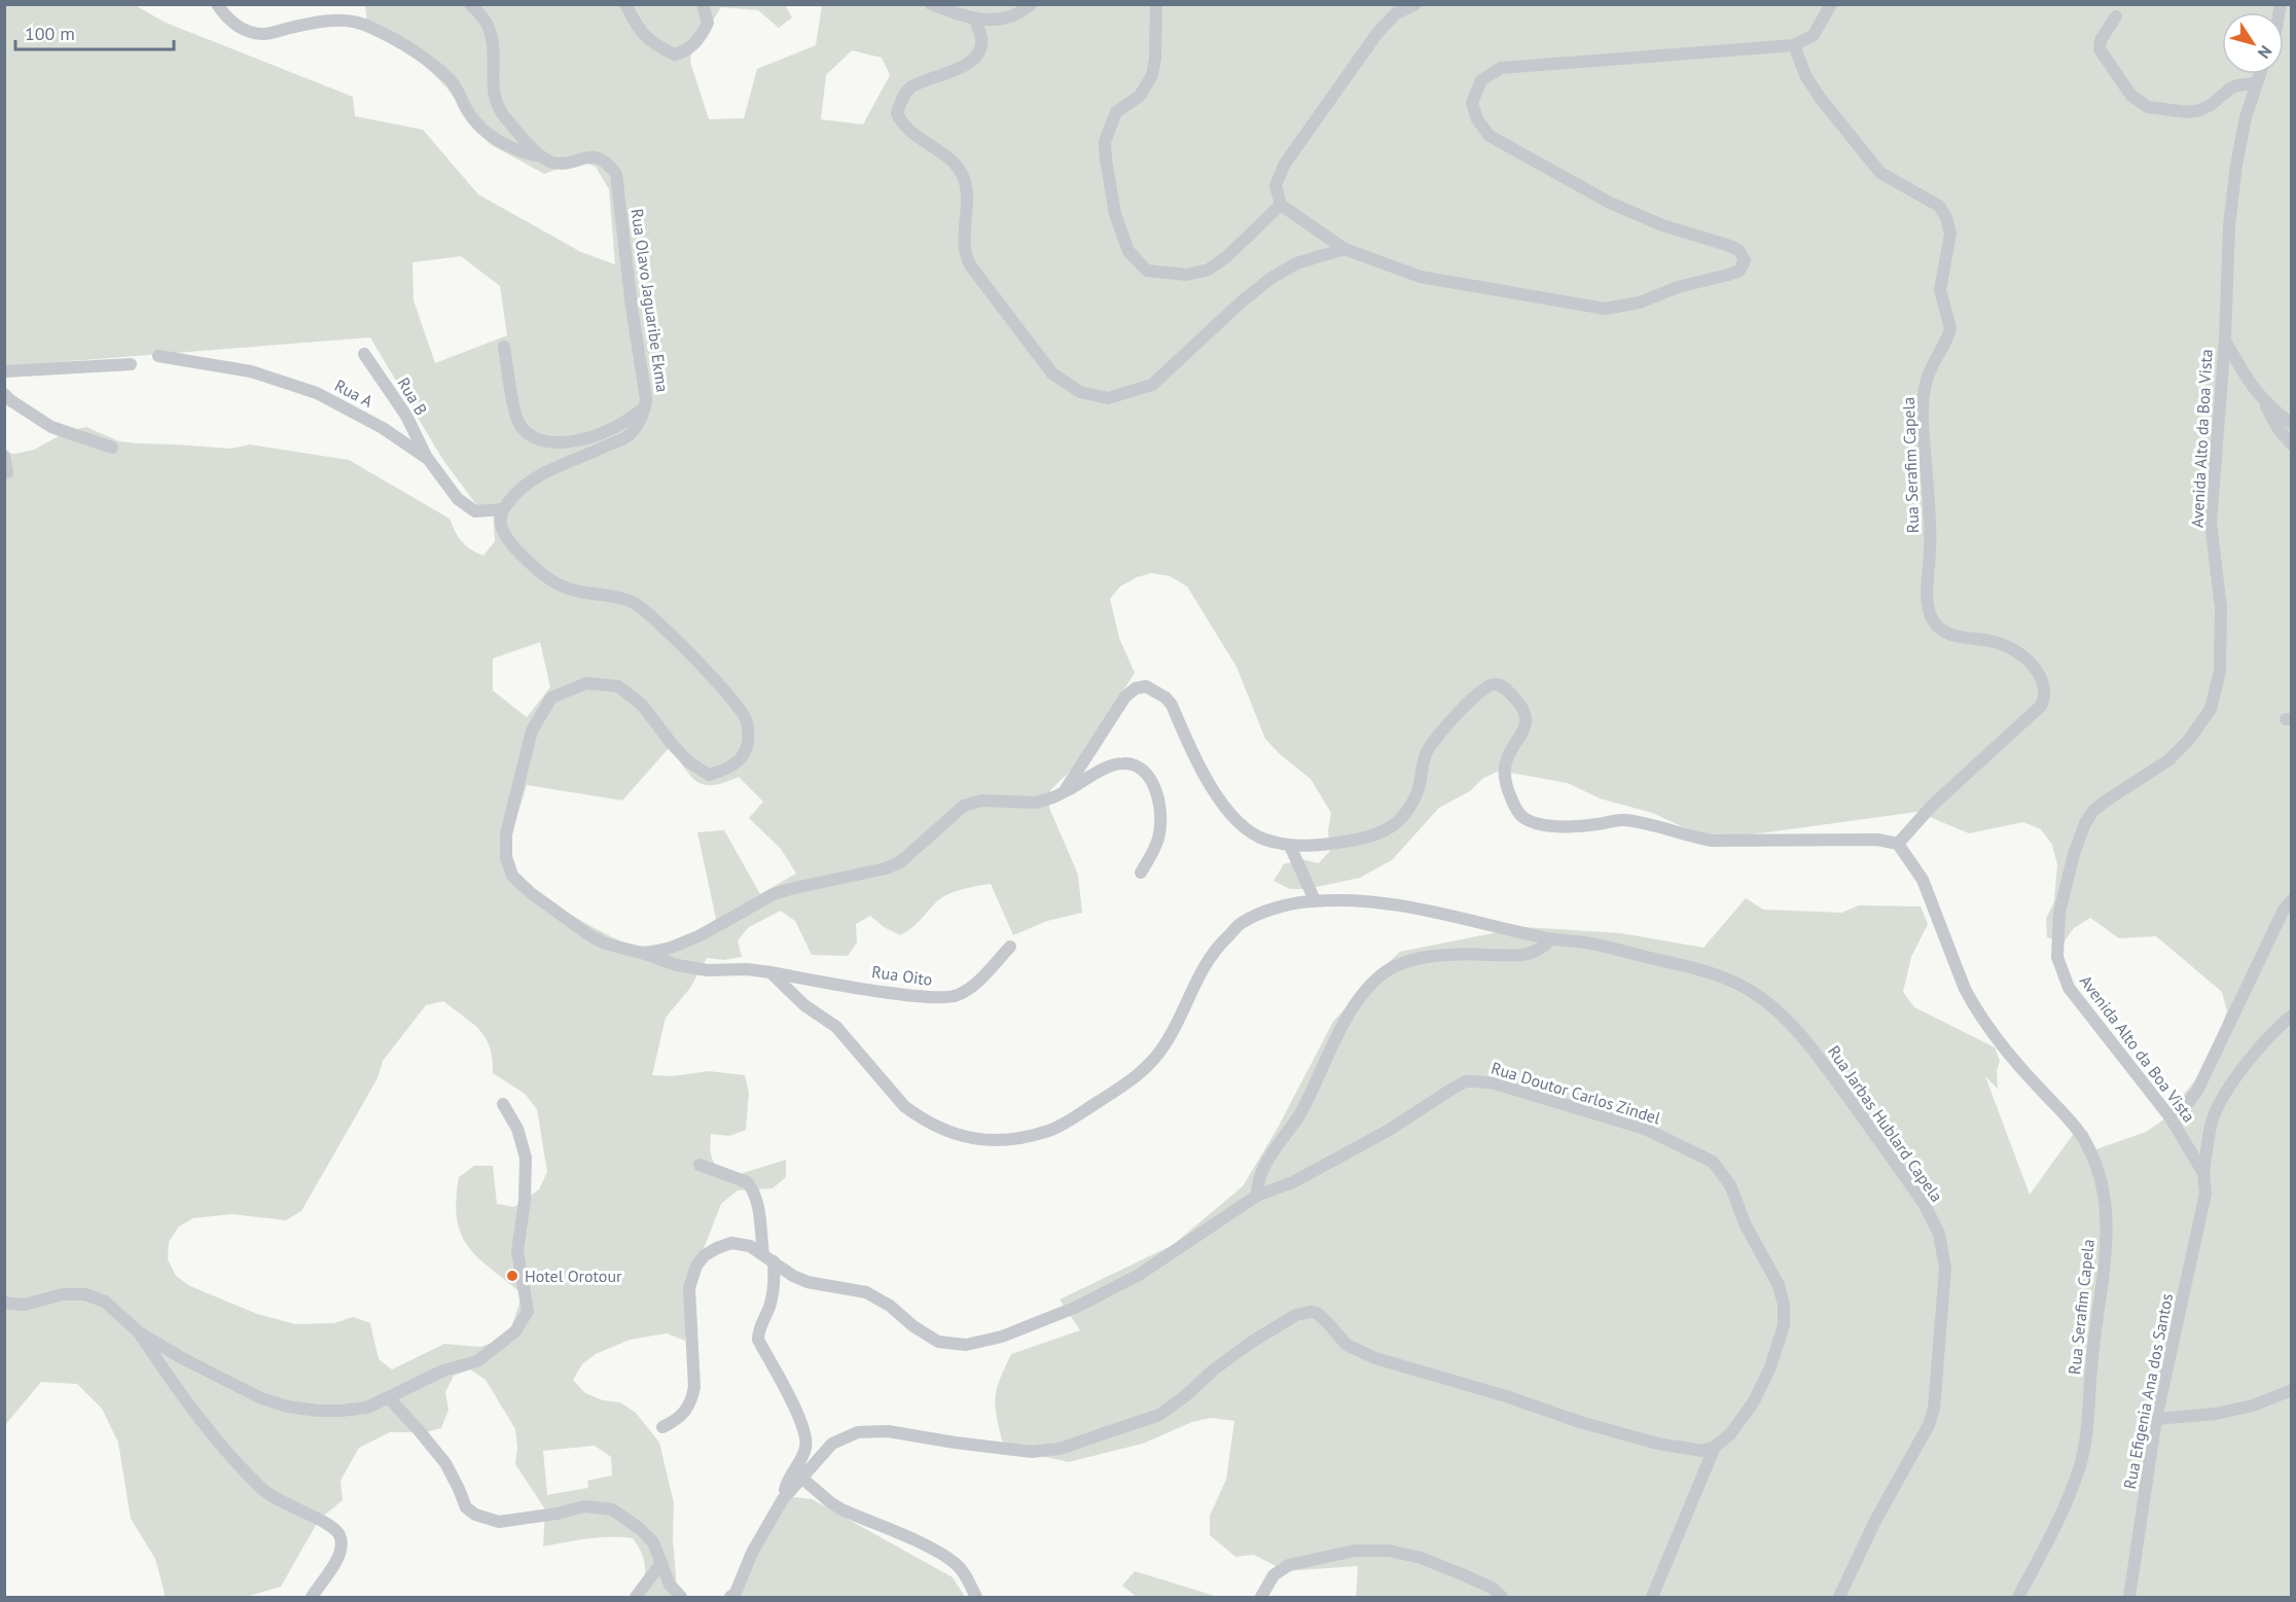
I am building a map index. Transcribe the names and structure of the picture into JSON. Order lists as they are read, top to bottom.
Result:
{
  "streets": {
    "street": [
      "Rua Olavo Jaguaribe Ekma",
      "Rua A",
      "Rua B",
      "Avenida Alto da Boa Vista",
      "Rua Serafim Capela",
      "Rua Oito",
      "Rua Doutor Carlos Zindel",
      "Rua Jarbas Hublard Capela",
      "Rua Efigenia Ana dos Santos"
    ]
  },
  "crossings": [
    ["Rua Olavo Jaguaribe Ekma", "Rua A"],
    ["Rua A", "Rua B"],
    ["Avenida Alto da Boa Vista", "Rua Efigenia Ana dos Santos"],
    ["Rua Oito", "Rua Jarbas Hublard Capela"]
  ],
  "places": ["Hotel Orotour"],
  "scale_bar": "100 m",
  "north": "bottom right"
}
